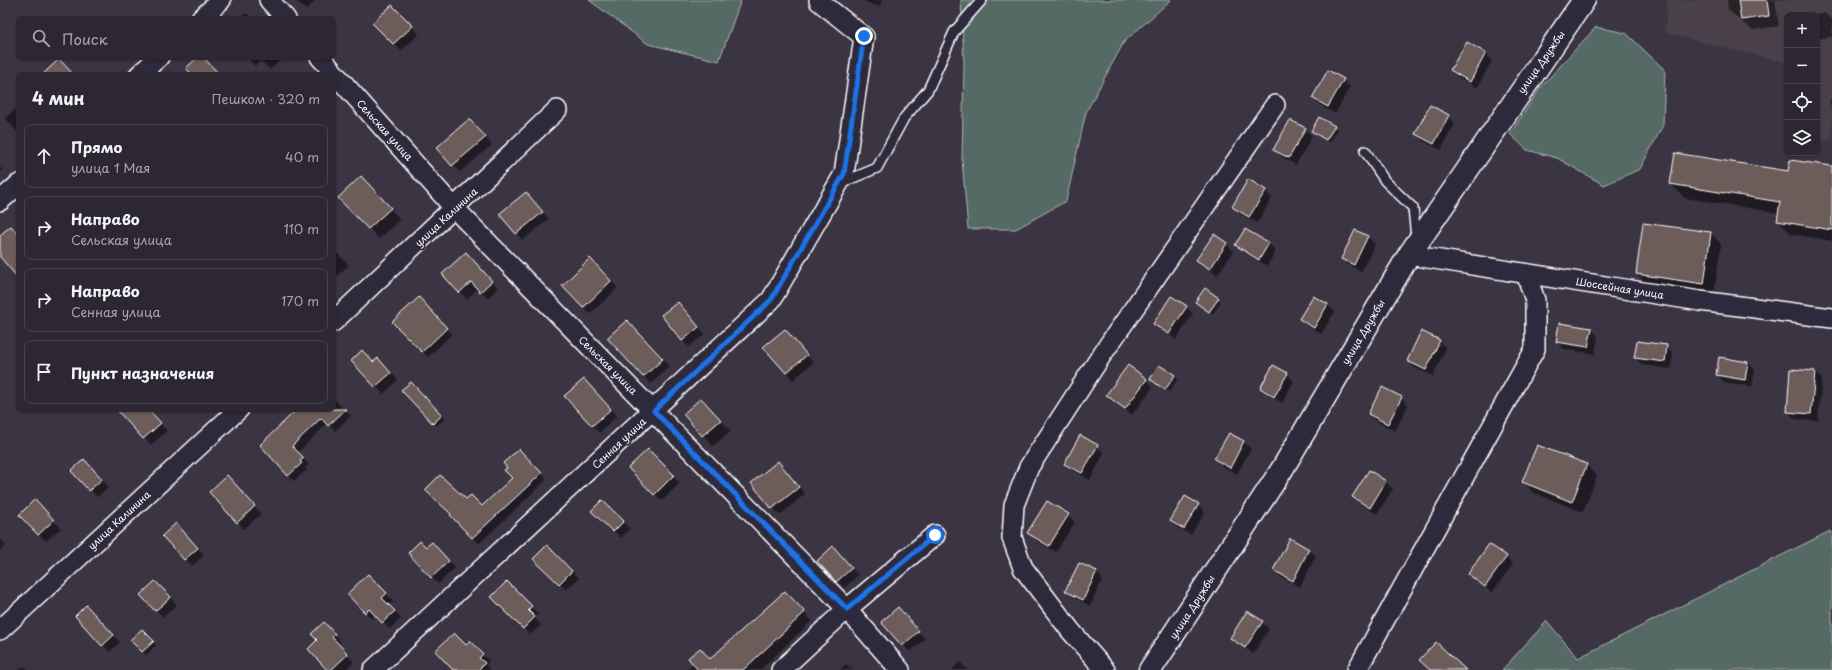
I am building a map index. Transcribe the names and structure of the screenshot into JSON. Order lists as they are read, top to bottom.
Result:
{
  "streets": {
    "street": [
      "улица Дружбы",
      "Сельская улица",
      "улица Калинина",
      "Шоссейная улица",
      "Сенная улица"
    ]
  },
  "crossings": [
    ["улица Дружбы", "Шоссейная улица"],
    ["Сельская улица", "улица Калинина"],
    ["Сельская улица", "Сенная улица"]
  ],
  "page": {
    "map_buttons": ["+", "−"],
    "search": "Поиск",
    "heading": ["4 мин", "Пешком · 320 m"],
    "list": [
      ["Прямо", "улица 1 Мая", "40 m"],
      ["Направо", "Сельская улица", "110 m"],
      ["Направо", "Сенная улица", "170 m"],
      "Пункт назначения"
    ]
  }
}
